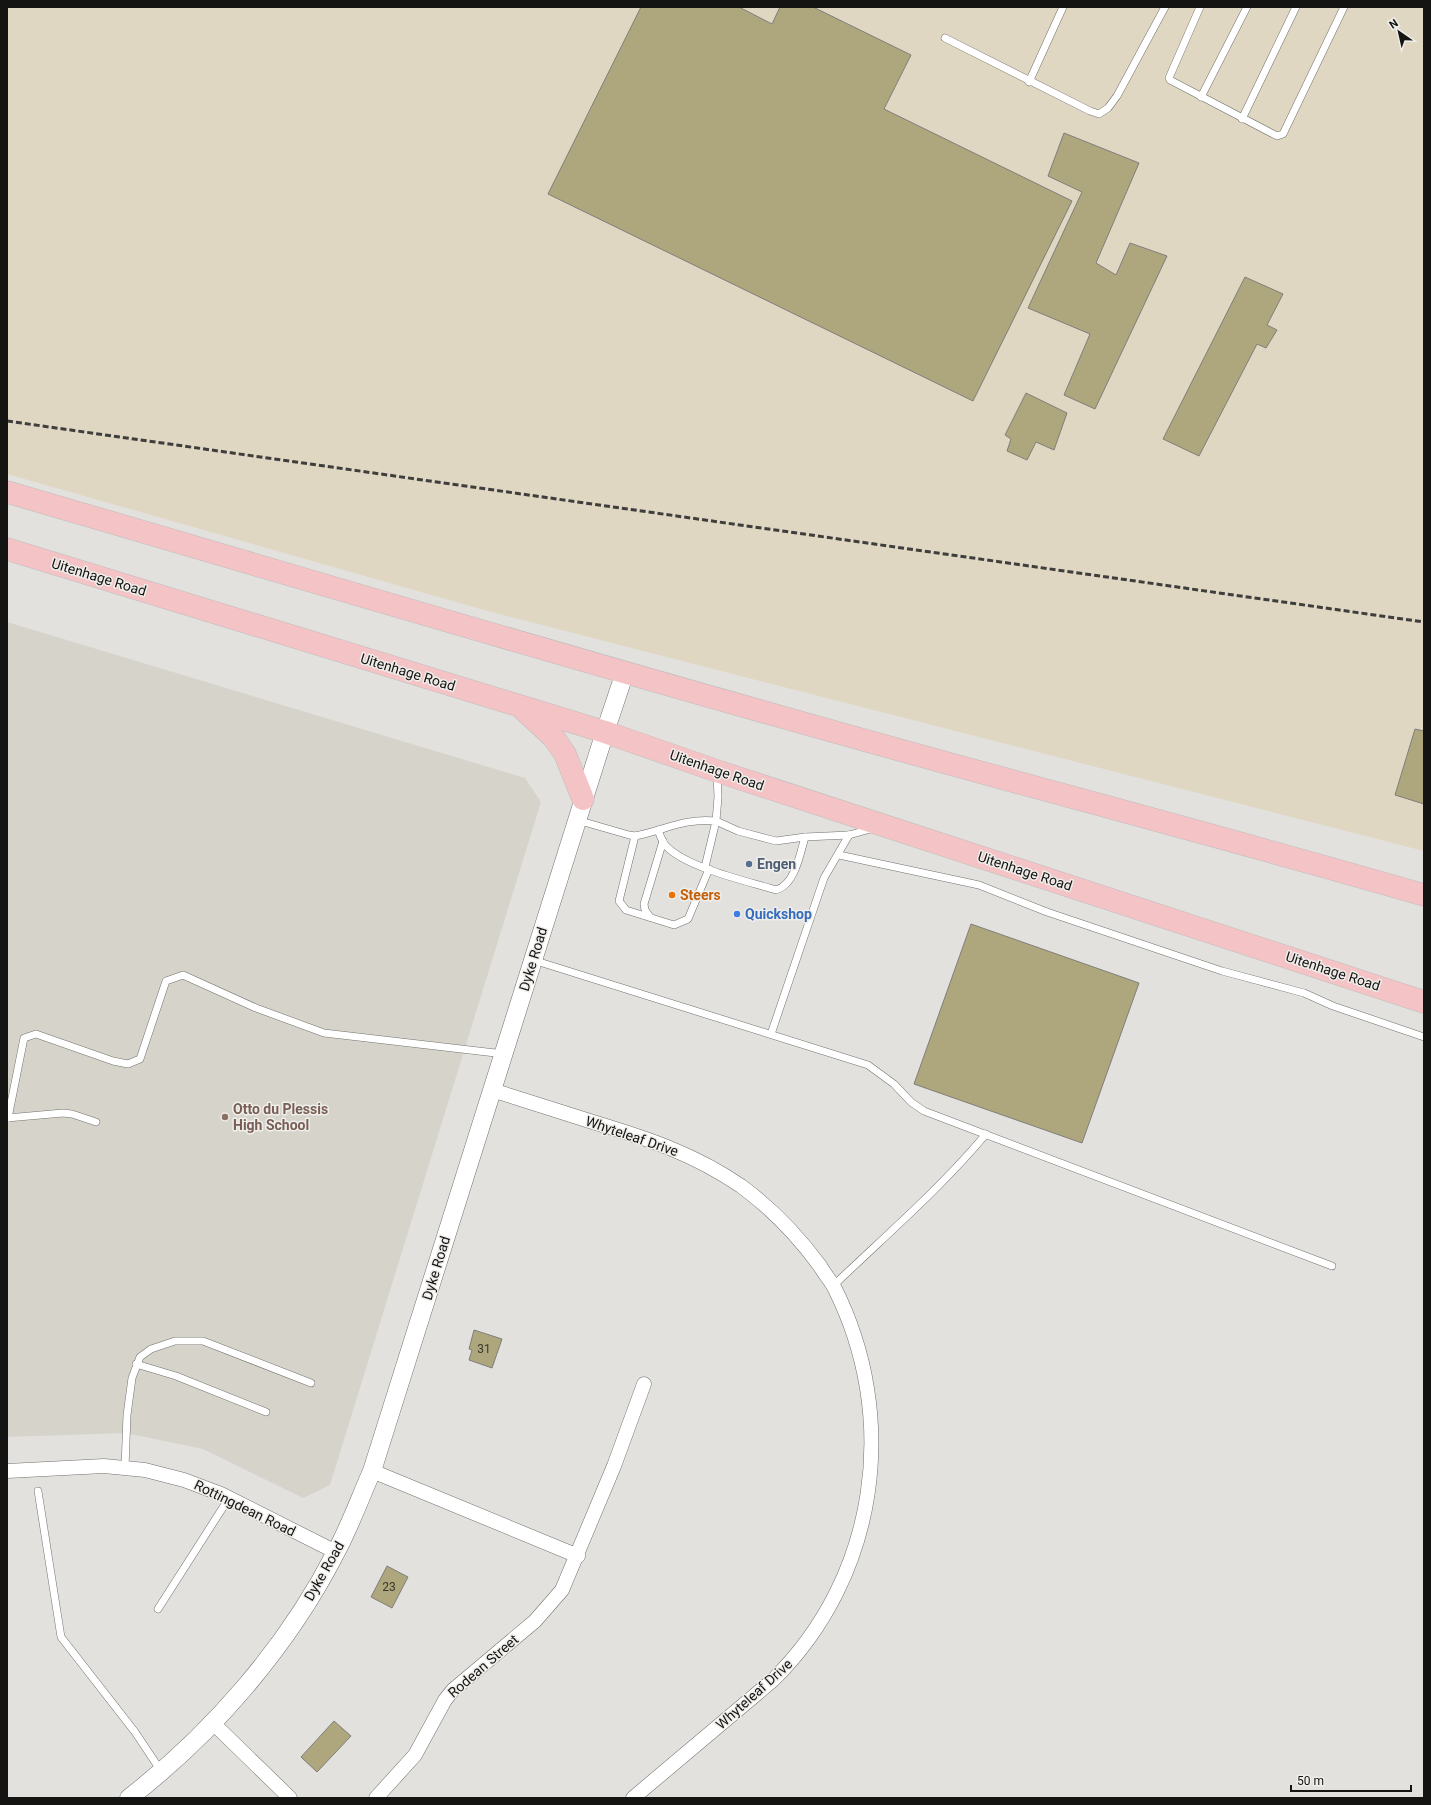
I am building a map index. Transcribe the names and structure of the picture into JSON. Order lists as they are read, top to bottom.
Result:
{
  "streets": {
    "main road": ["Uitenhage Road"],
    "street": [
      "Dyke Road",
      "Whyteleaf Drive",
      "Rottingdean Road",
      "Rodean Street"
    ]
  },
  "crossings": [
    ["Uitenhage Road", "Dyke Road"],
    ["Dyke Road", "Whyteleaf Drive"],
    ["Dyke Road", "Rottingdean Road"]
  ],
  "places": [
    "Engen",
    "Steers",
    "Quickshop",
    "Otto du Plessis High School"
  ],
  "house_numbers": ["31", "23"],
  "scale_bar": "50 m",
  "north": "top left"
}
